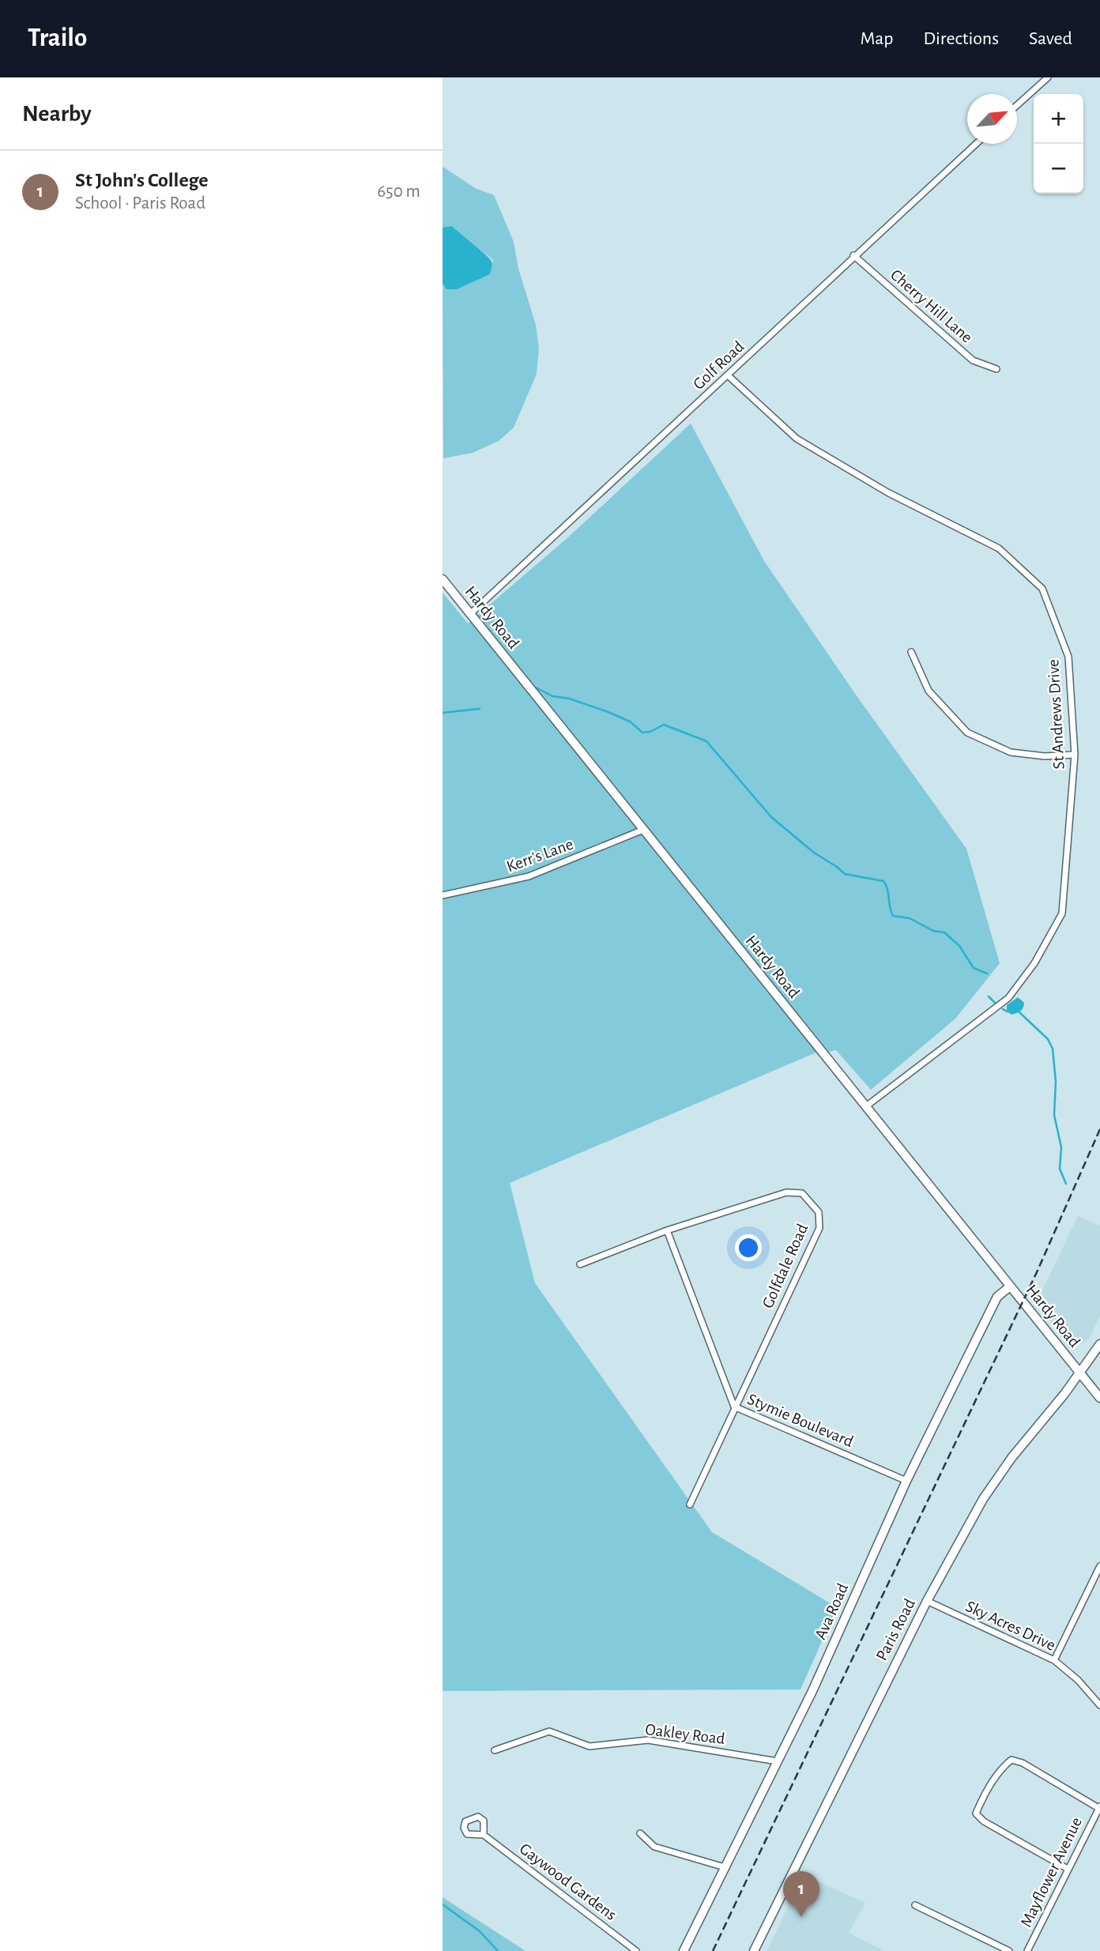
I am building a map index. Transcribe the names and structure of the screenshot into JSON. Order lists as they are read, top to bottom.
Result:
{
  "streets": {
    "main road": ["Hardy Road", "Ava Road", "Paris Road"],
    "street": [
      "Cherry Hill Lane",
      "Golf Road",
      "St Andrews Drive",
      "Kerr's Lane",
      "Golfdale Road",
      "Stymie Boulevard",
      "Sky Acres Drive",
      "Oakley Road",
      "Mayflower Avenue",
      "Gaywood Gardens"
    ]
  },
  "crossings": [
    ["Cherry Hill Lane", "Golf Road"],
    ["Golf Road", "Hardy Road"],
    ["Golf Road", "St Andrews Drive"],
    ["Hardy Road", "St Andrews Drive"],
    ["Hardy Road", "Kerr's Lane"],
    ["Hardy Road", "Ava Road"],
    ["Hardy Road", "Paris Road"],
    ["Golfdale Road", "Stymie Boulevard"],
    ["Stymie Boulevard", "Ava Road"],
    ["Ava Road", "Oakley Road"],
    ["Sky Acres Drive", "Paris Road"]
  ],
  "north": "top right",
  "page": {
    "header": "Trailo",
    "nav": ["Map", "Directions", "Saved"],
    "heading": "Nearby",
    "map_buttons": ["+", "−"],
    "list": [
      {
        "mark": "1",
        "name": "St John's College",
        "note": "School · Paris Road",
        "value": "650 m"
      }
    ],
    "pins": "1"
  }
}
